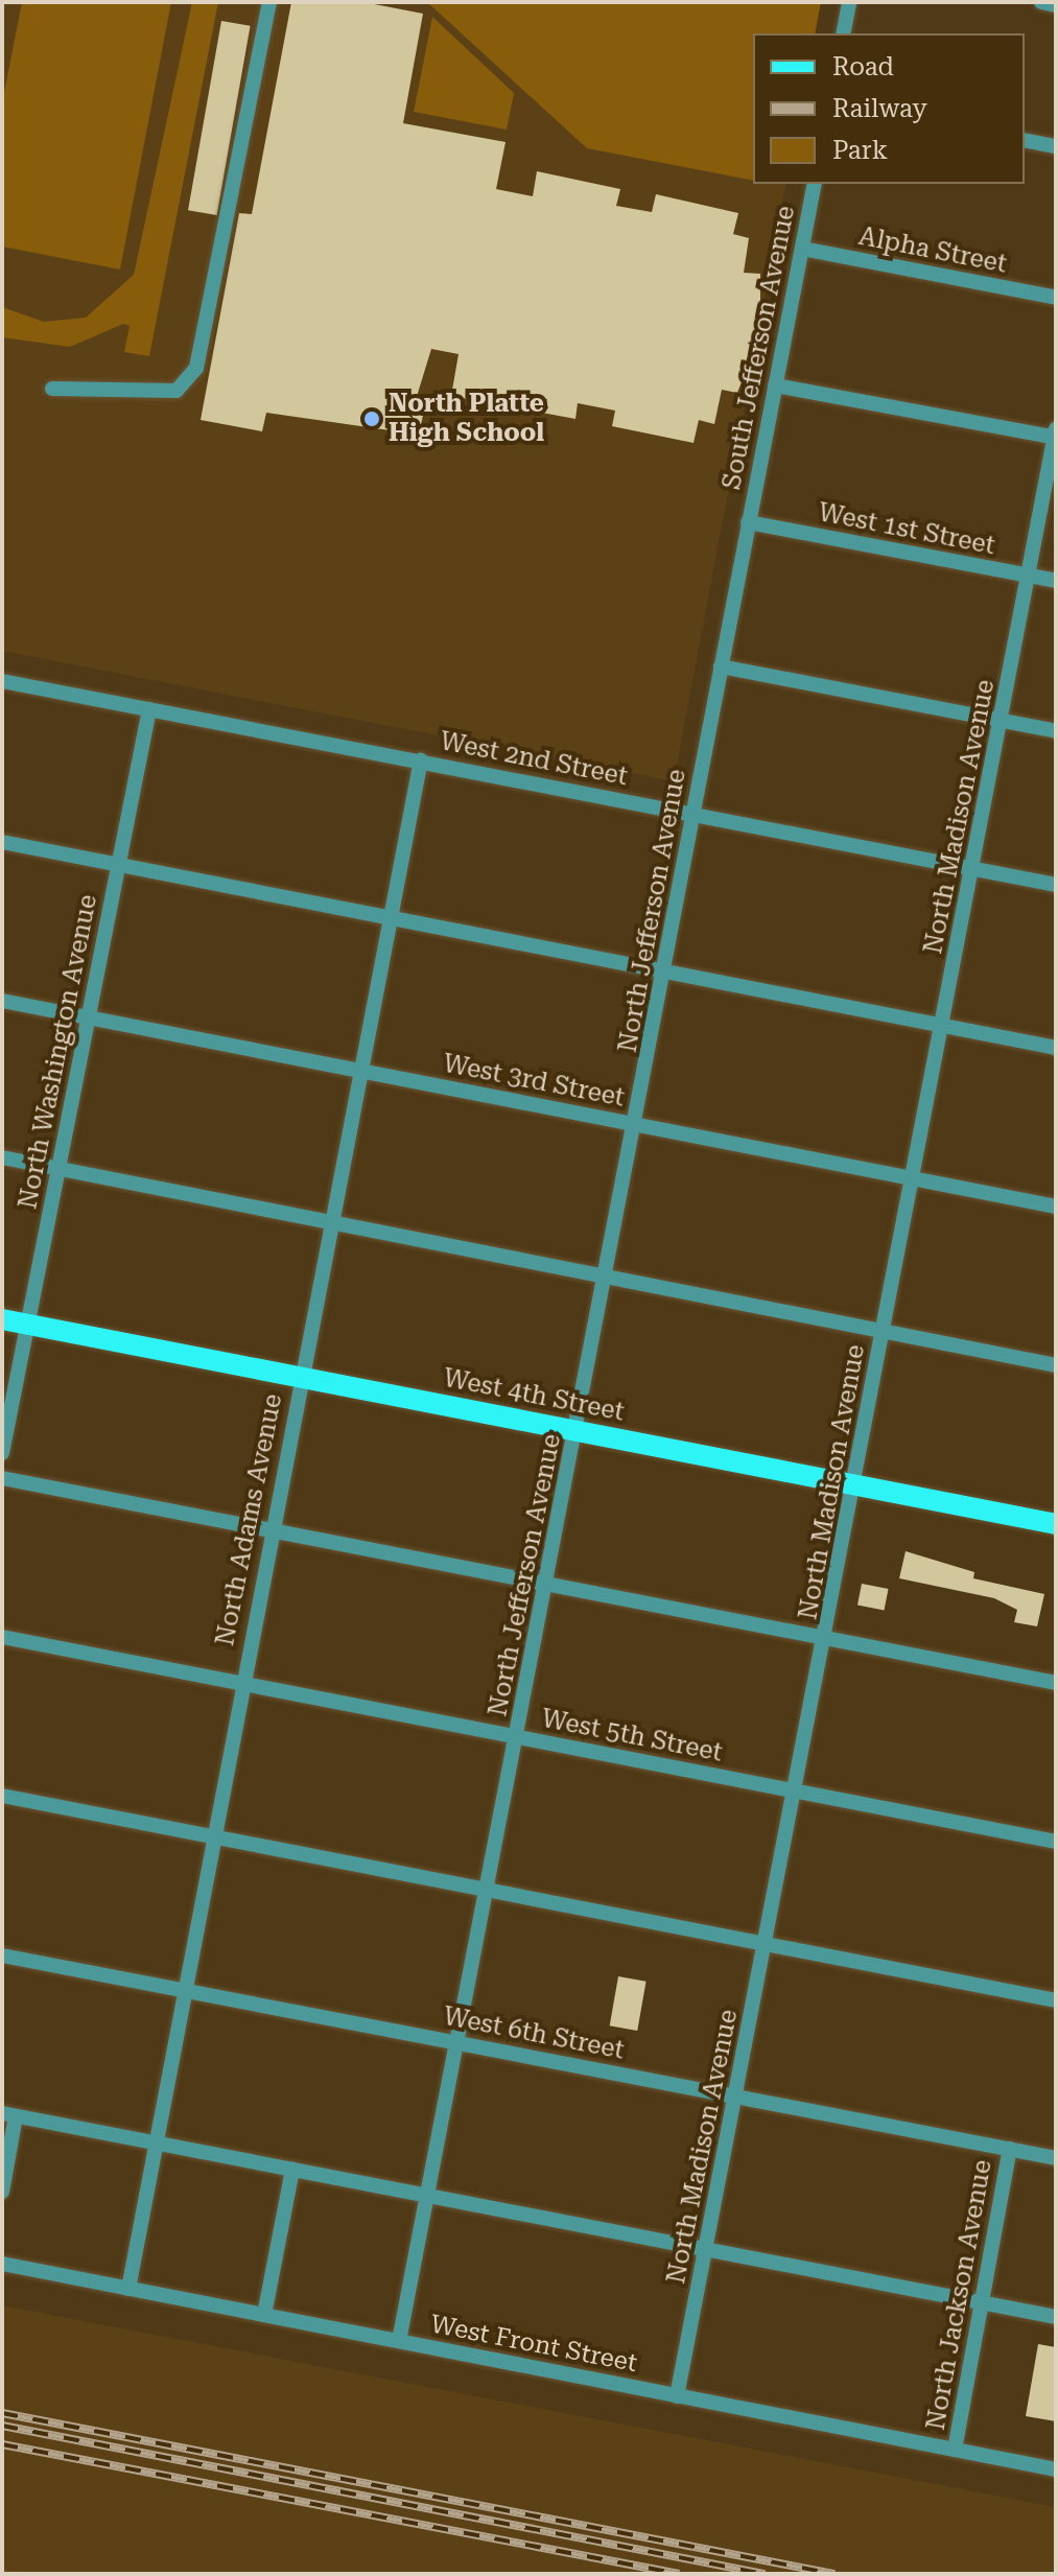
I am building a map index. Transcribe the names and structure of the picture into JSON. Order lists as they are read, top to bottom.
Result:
{
  "streets": {
    "main road": ["West 4th Street"],
    "street": [
      "Alpha Street",
      "South Jefferson Avenue",
      "West 1st Street",
      "West 2nd Street",
      "North Madison Avenue",
      "North Jefferson Avenue",
      "North Washington Avenue",
      "West 3rd Street",
      "North Adams Avenue",
      "West 5th Street",
      "West 6th Street",
      "North Jackson Avenue",
      "West Front Street"
    ]
  },
  "crossings": [
    ["Alpha Street", "South Jefferson Avenue"],
    ["South Jefferson Avenue", "West 1st Street"],
    ["South Jefferson Avenue", "North Jefferson Avenue"],
    ["West 1st Street", "North Madison Avenue"],
    ["West 1st Street", "North Jefferson Avenue"],
    ["West 2nd Street", "North Madison Avenue"],
    ["West 2nd Street", "North Jefferson Avenue"],
    ["West 2nd Street", "North Washington Avenue"],
    ["West 2nd Street", "North Adams Avenue"],
    ["North Madison Avenue", "West 3rd Street"],
    ["North Madison Avenue", "West 4th Street"],
    ["North Madison Avenue", "West 5th Street"],
    ["North Madison Avenue", "West 6th Street"],
    ["North Madison Avenue", "West Front Street"],
    ["North Jefferson Avenue", "West 3rd Street"],
    ["North Jefferson Avenue", "West 4th Street"],
    ["North Jefferson Avenue", "West 5th Street"],
    ["North Jefferson Avenue", "West 6th Street"],
    ["North Jefferson Avenue", "West Front Street"],
    ["North Washington Avenue", "West 3rd Street"],
    ["North Washington Avenue", "West 4th Street"],
    ["West 3rd Street", "North Adams Avenue"],
    ["West 4th Street", "North Adams Avenue"],
    ["North Adams Avenue", "West 5th Street"],
    ["North Adams Avenue", "West 6th Street"],
    ["North Adams Avenue", "West Front Street"],
    ["West 6th Street", "North Jackson Avenue"],
    ["North Jackson Avenue", "West Front Street"]
  ],
  "places": ["North Platte High School"],
  "legend": ["Road", "Railway", "Park"]
}
